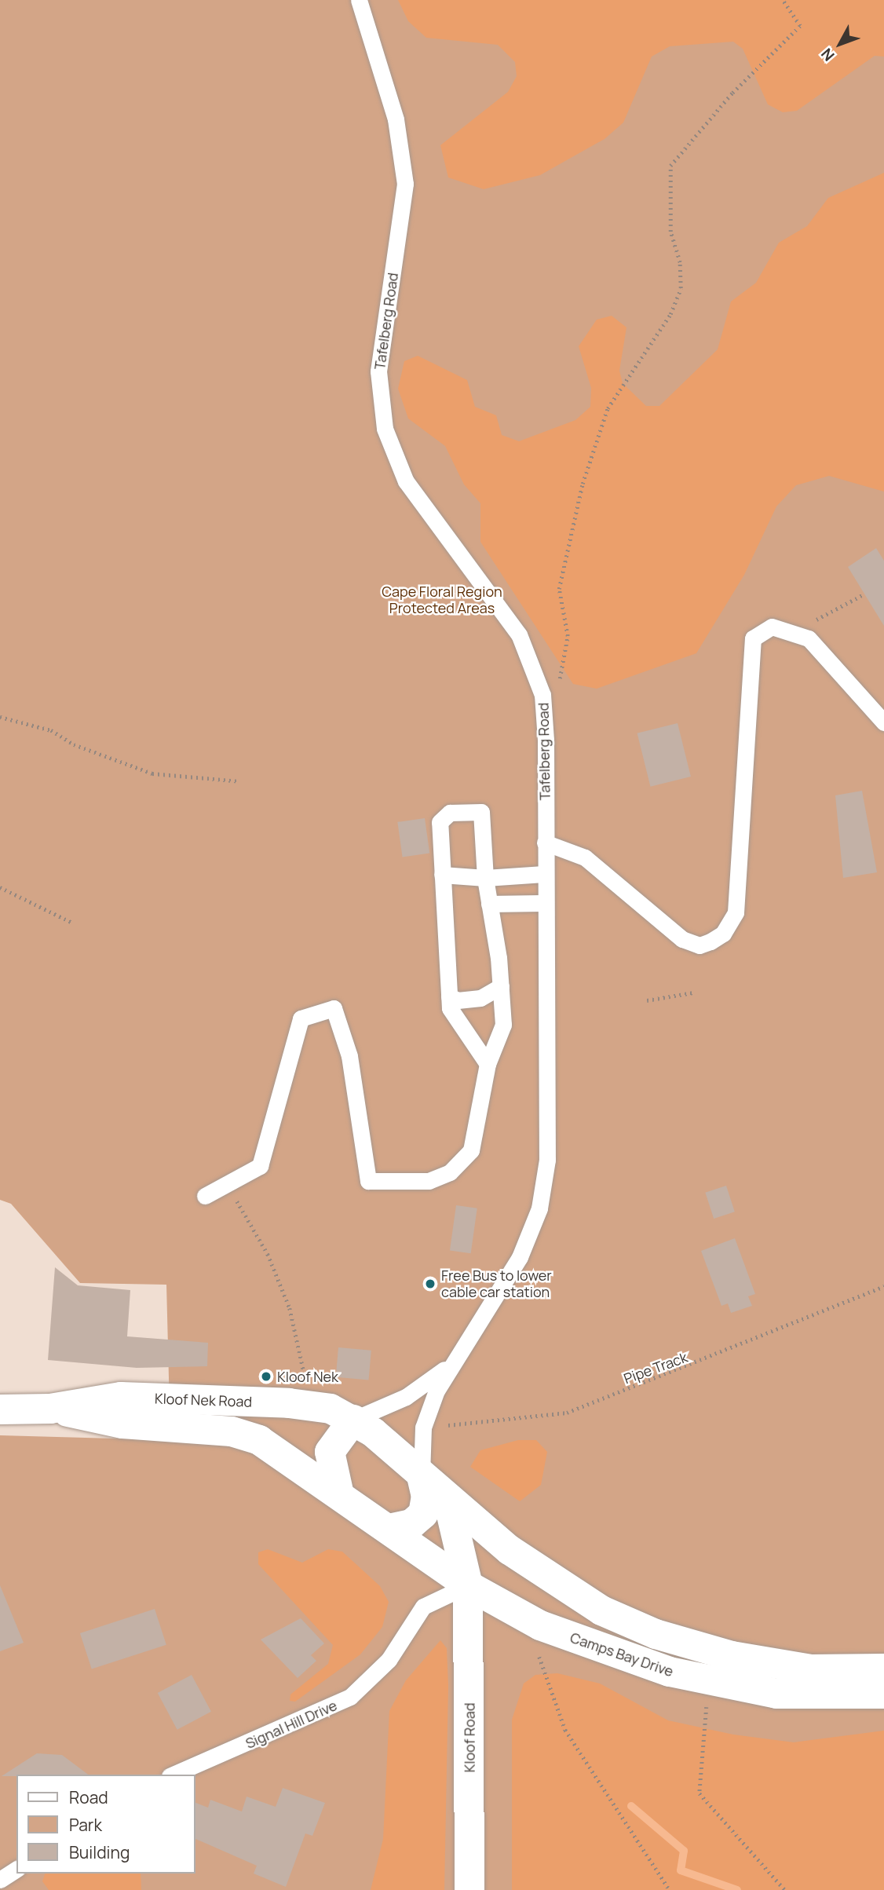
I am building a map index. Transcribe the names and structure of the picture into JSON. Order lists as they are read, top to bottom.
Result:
{
  "streets": {
    "main road": ["Kloof Nek Road", "Camps Bay Drive", "Kloof Road"],
    "lane": ["Tafelberg Road", "Signal Hill Drive"],
    "path": ["Pipe Track"]
  },
  "crossings": [
    ["Tafelberg Road", "Pipe Track"],
    ["Tafelberg Road", "Kloof Nek Road"],
    ["Kloof Nek Road", "Camps Bay Drive"],
    ["Camps Bay Drive", "Signal Hill Drive"],
    ["Camps Bay Drive", "Kloof Road"],
    ["Signal Hill Drive", "Kloof Road"]
  ],
  "parks": ["Cape Floral Region Protected Areas"],
  "places": ["Free Bus to lower cable car station", "Kloof Nek"],
  "legend": ["Road", "Park", "Building"],
  "north": "bottom left"
}
